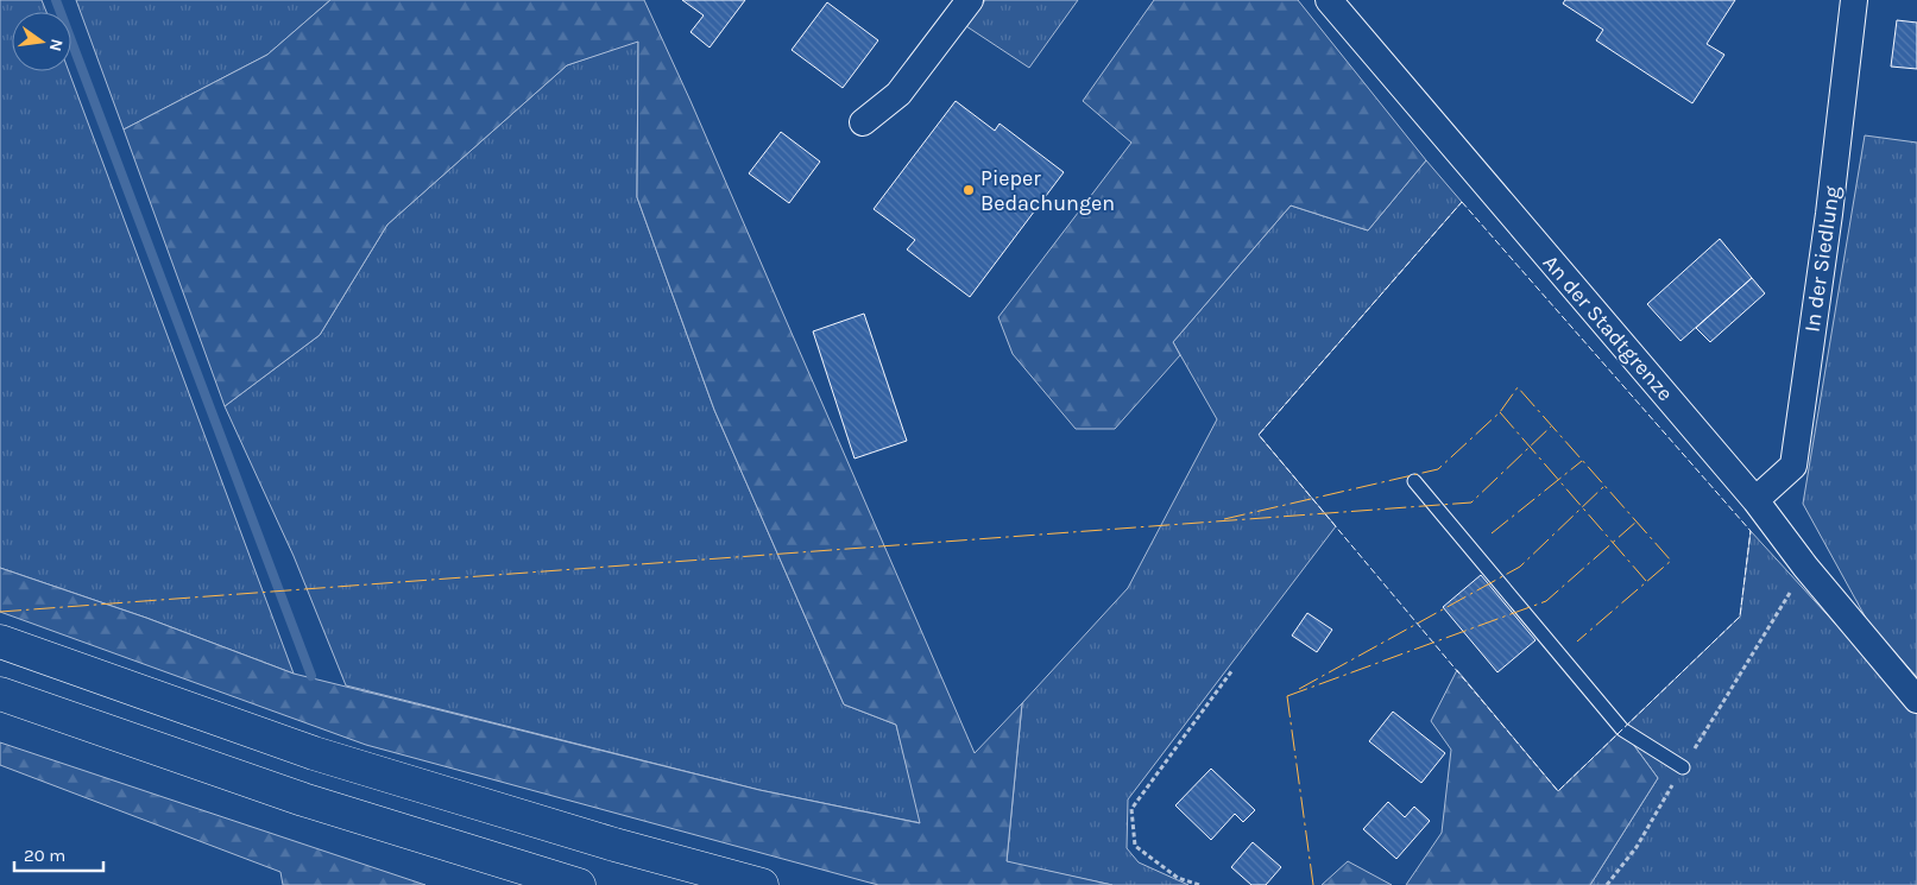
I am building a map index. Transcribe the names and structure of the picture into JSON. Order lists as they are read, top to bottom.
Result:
{
  "streets": {
    "street": ["In der Siedlung", "An der Stadtgrenze"]
  },
  "crossings": [
    ["In der Siedlung", "An der Stadtgrenze"]
  ],
  "places": ["Pieper Bedachungen"],
  "scale_bar": "20 m",
  "north": "right"
}
